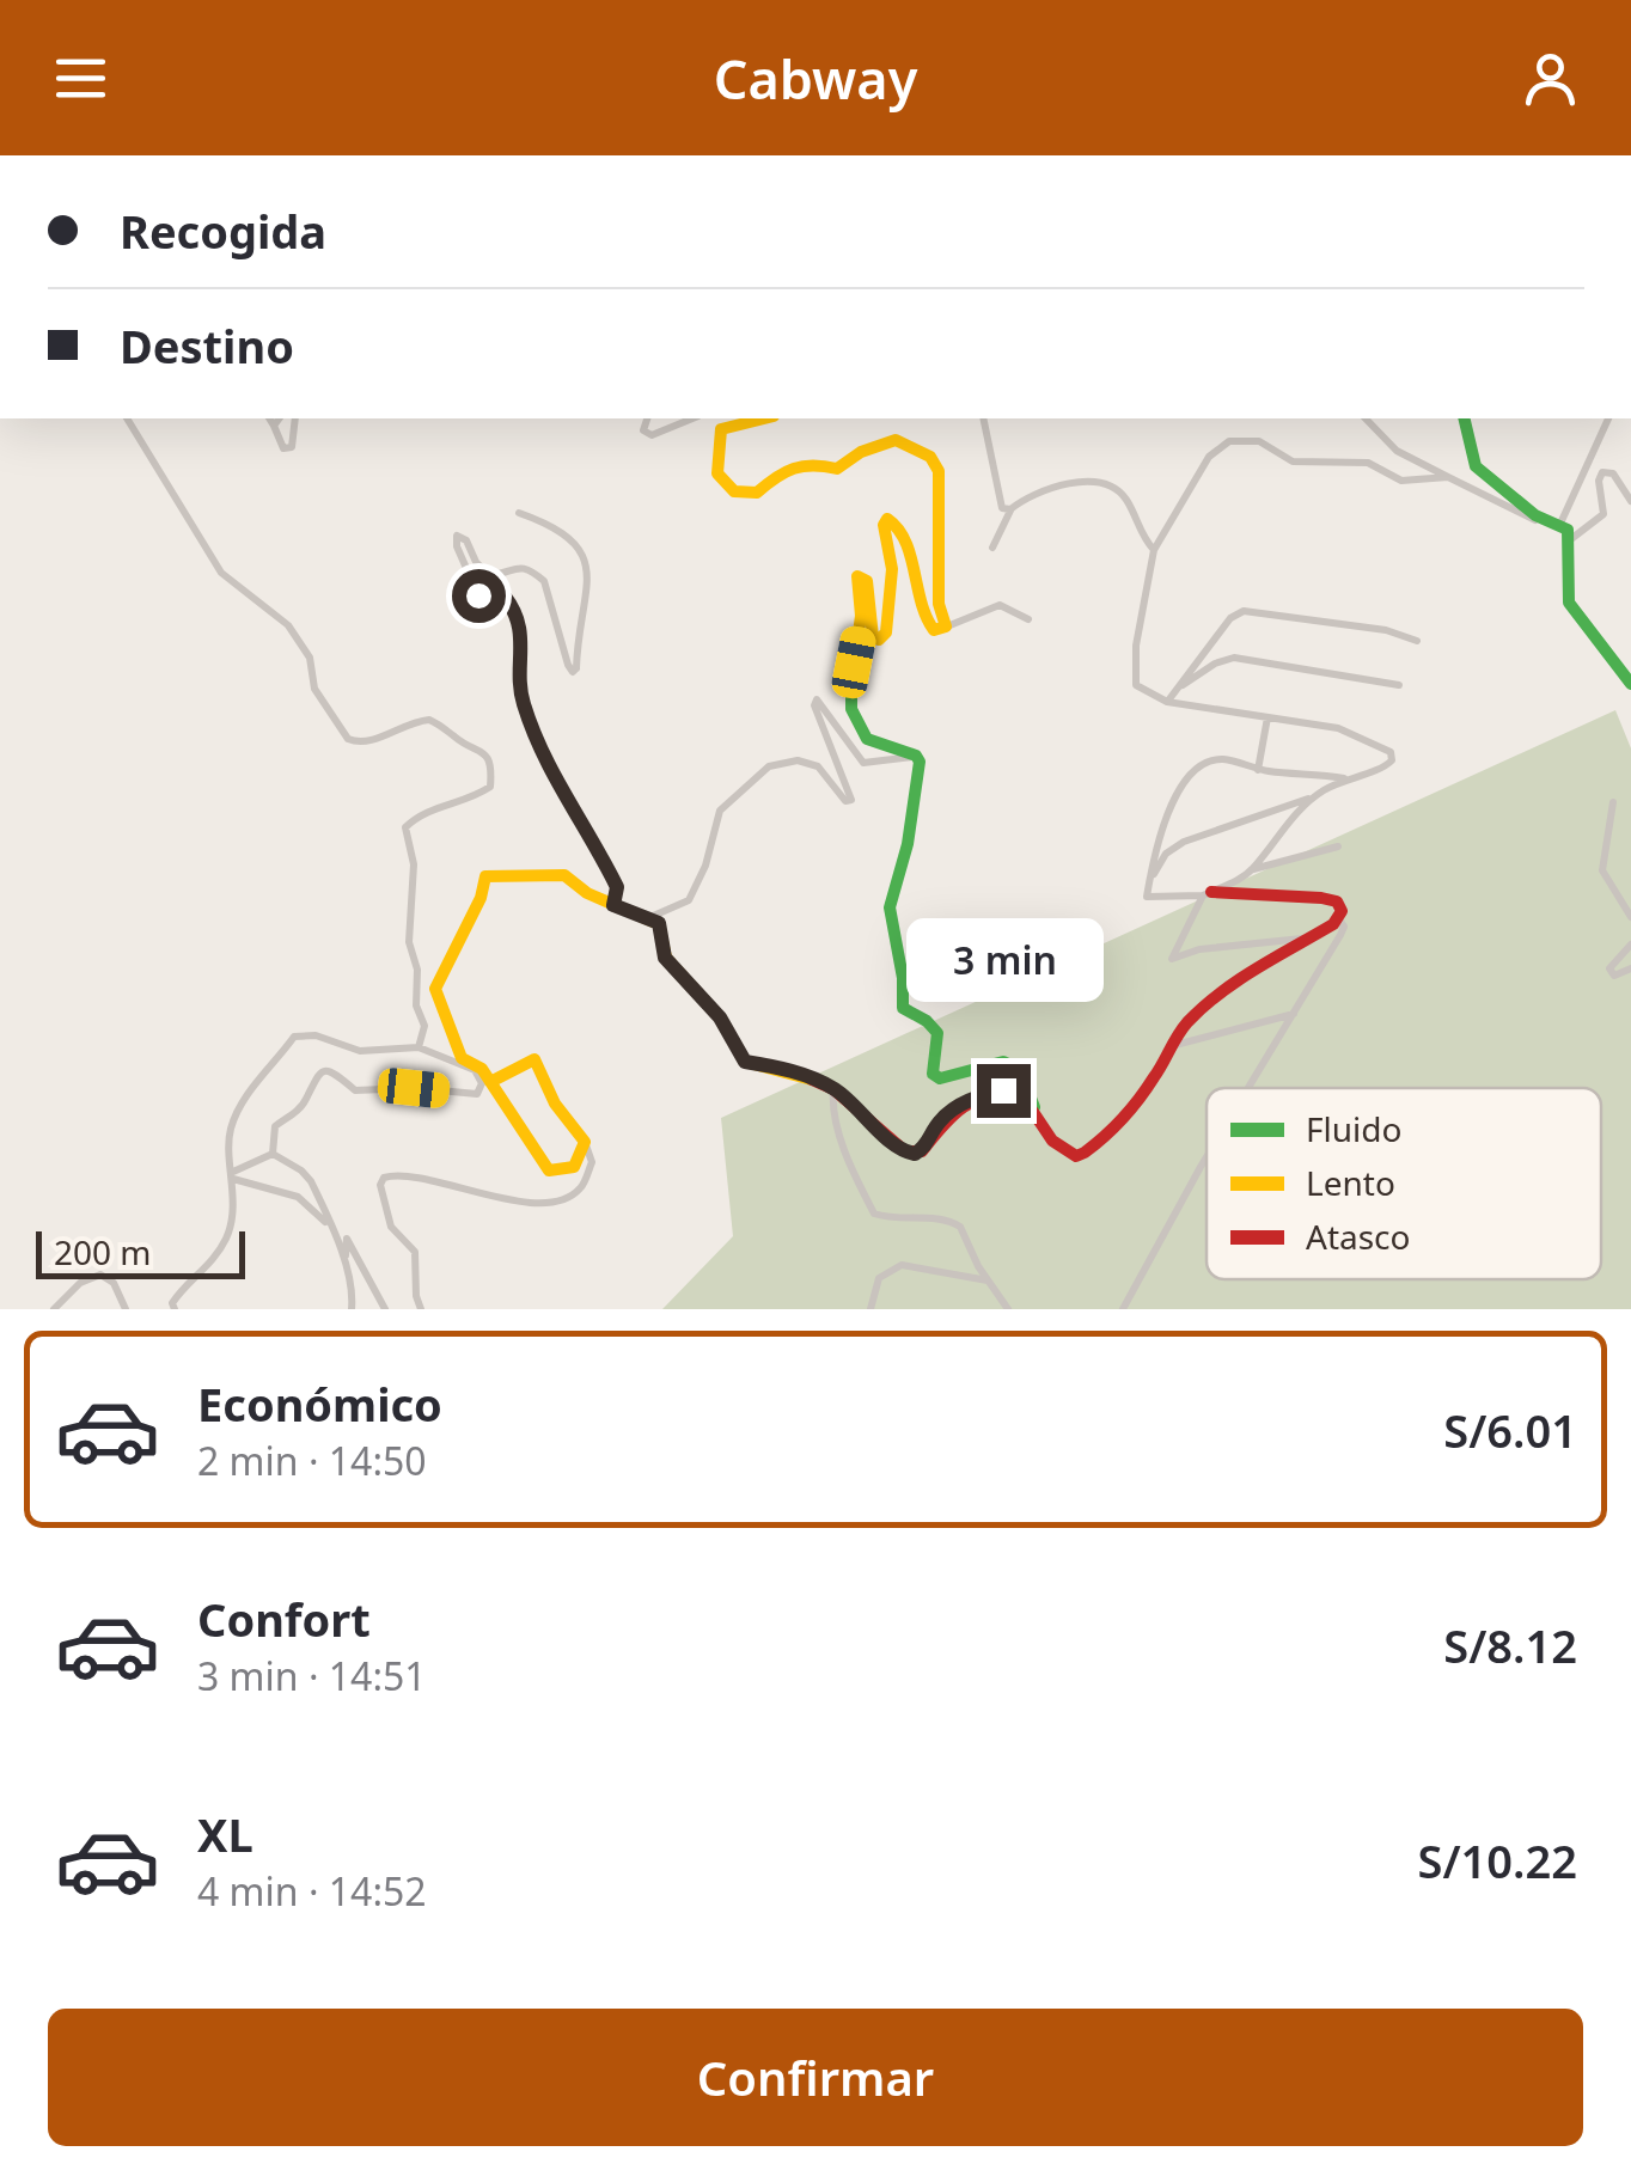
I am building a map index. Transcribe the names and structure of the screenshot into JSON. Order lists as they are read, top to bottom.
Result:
{
  "legend": ["Fluido", "Lento", "Atasco"],
  "scale_bar": "200 m",
  "page": {
    "header": "Cabway",
    "banner": ["Recogida", "Destino"],
    "bubble": "3 min",
    "scale": "200 m",
    "list": [
      {
        "name": "Económico",
        "note": "2 min · 14:50",
        "value": "S/6.01"
      },
      {
        "name": "Confort",
        "note": "3 min · 14:51",
        "value": "S/8.12"
      },
      {
        "name": "XL",
        "note": "4 min · 14:52",
        "value": "S/10.22"
      }
    ],
    "buttons": "Confirmar"
  }
}
